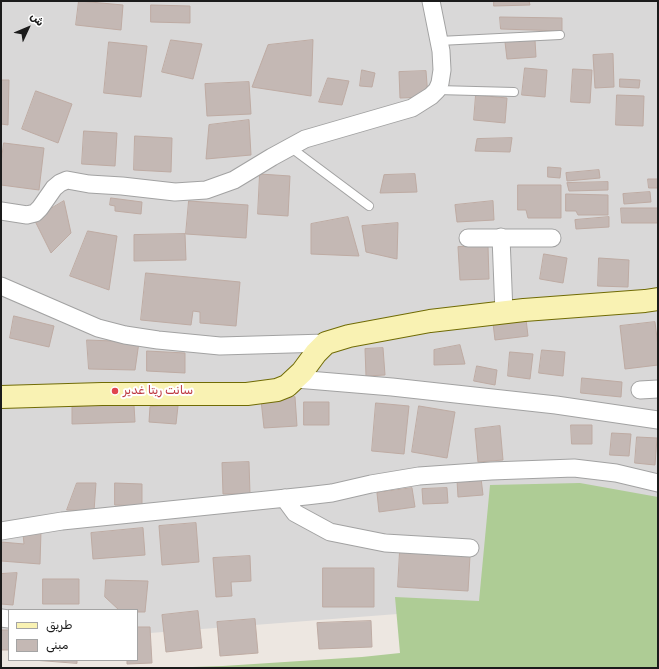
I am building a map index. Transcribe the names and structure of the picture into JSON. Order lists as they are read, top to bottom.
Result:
{
  "places": ["سانت ريتا غدير"],
  "legend": ["طريق", "مبنى"],
  "north": "top right"
}
